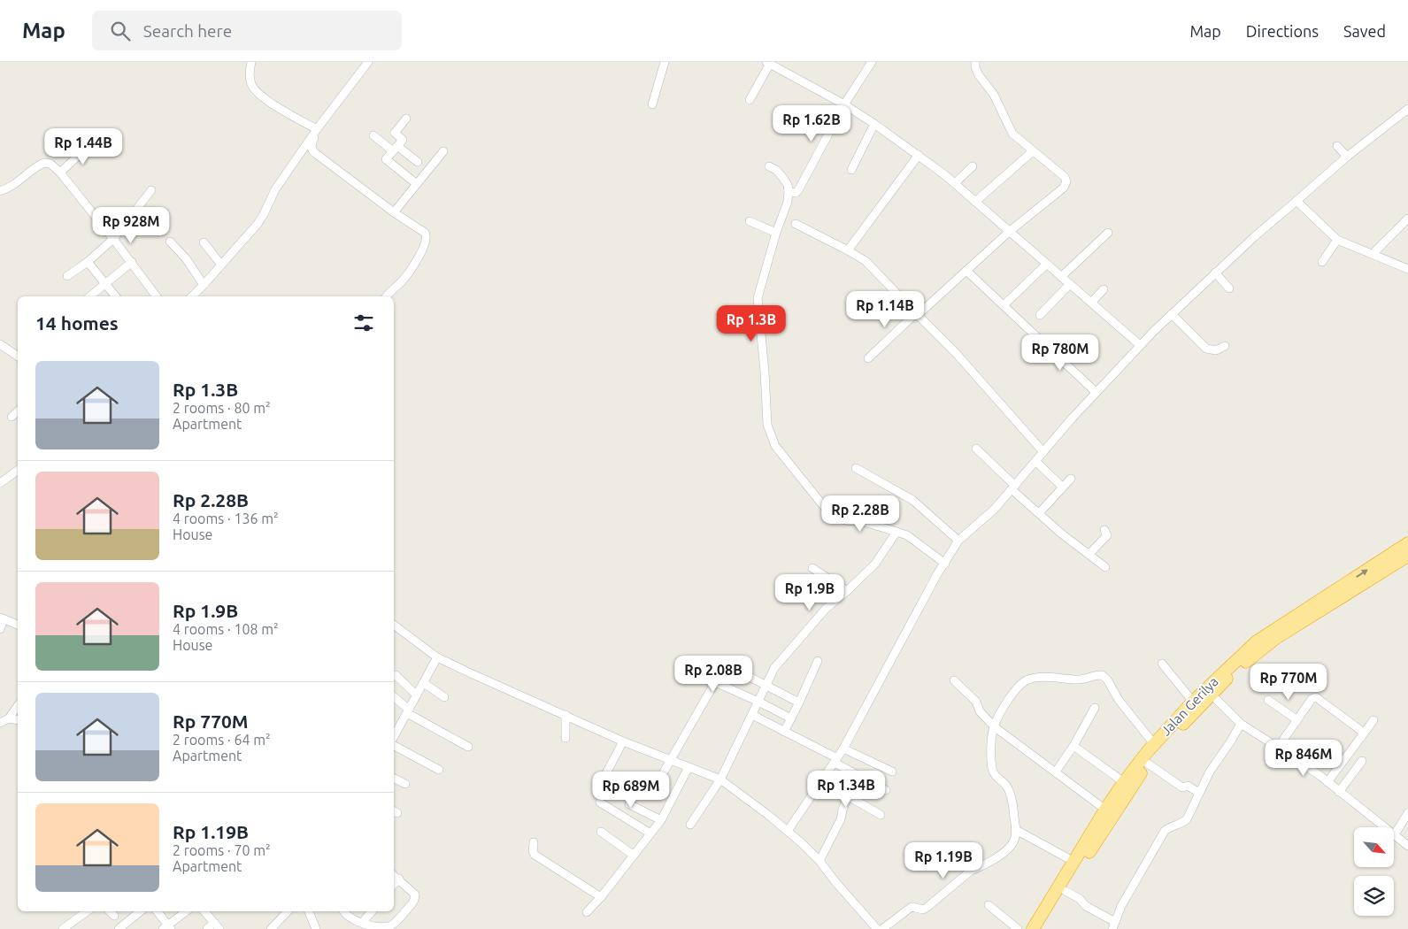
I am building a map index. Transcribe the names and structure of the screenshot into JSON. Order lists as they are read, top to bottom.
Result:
{
  "streets": {
    "highway": ["Jalan Gerilya"]
  },
  "north": "bottom right",
  "page": {
    "header": "Map",
    "search": "Search here",
    "nav": ["Map", "Directions", "Saved"],
    "price": [
      "Rp 1.62B",
      "Rp 1.44B",
      "Rp 928M",
      "Rp 1.14B",
      "Rp 1.3B",
      "Rp 780M",
      "Rp 2.28B",
      "Rp 1.9B",
      "Rp 2.08B",
      "Rp 770M",
      "Rp 846M",
      "Rp 1.34B",
      "Rp 689M",
      "Rp 1.19B"
    ],
    "heading": "14 homes",
    "list": [
      {
        "name": "Rp 1.3B",
        "note": "2 rooms · 80 m² · Apartment"
      },
      {
        "name": "Rp 2.28B",
        "note": "4 rooms · 136 m² · House"
      },
      {
        "name": "Rp 1.9B",
        "note": "4 rooms · 108 m² · House"
      },
      {
        "name": "Rp 770M",
        "note": "2 rooms · 64 m² · Apartment"
      },
      {
        "name": "Rp 1.19B",
        "note": "2 rooms · 70 m² · Apartment"
      }
    ]
  }
}
